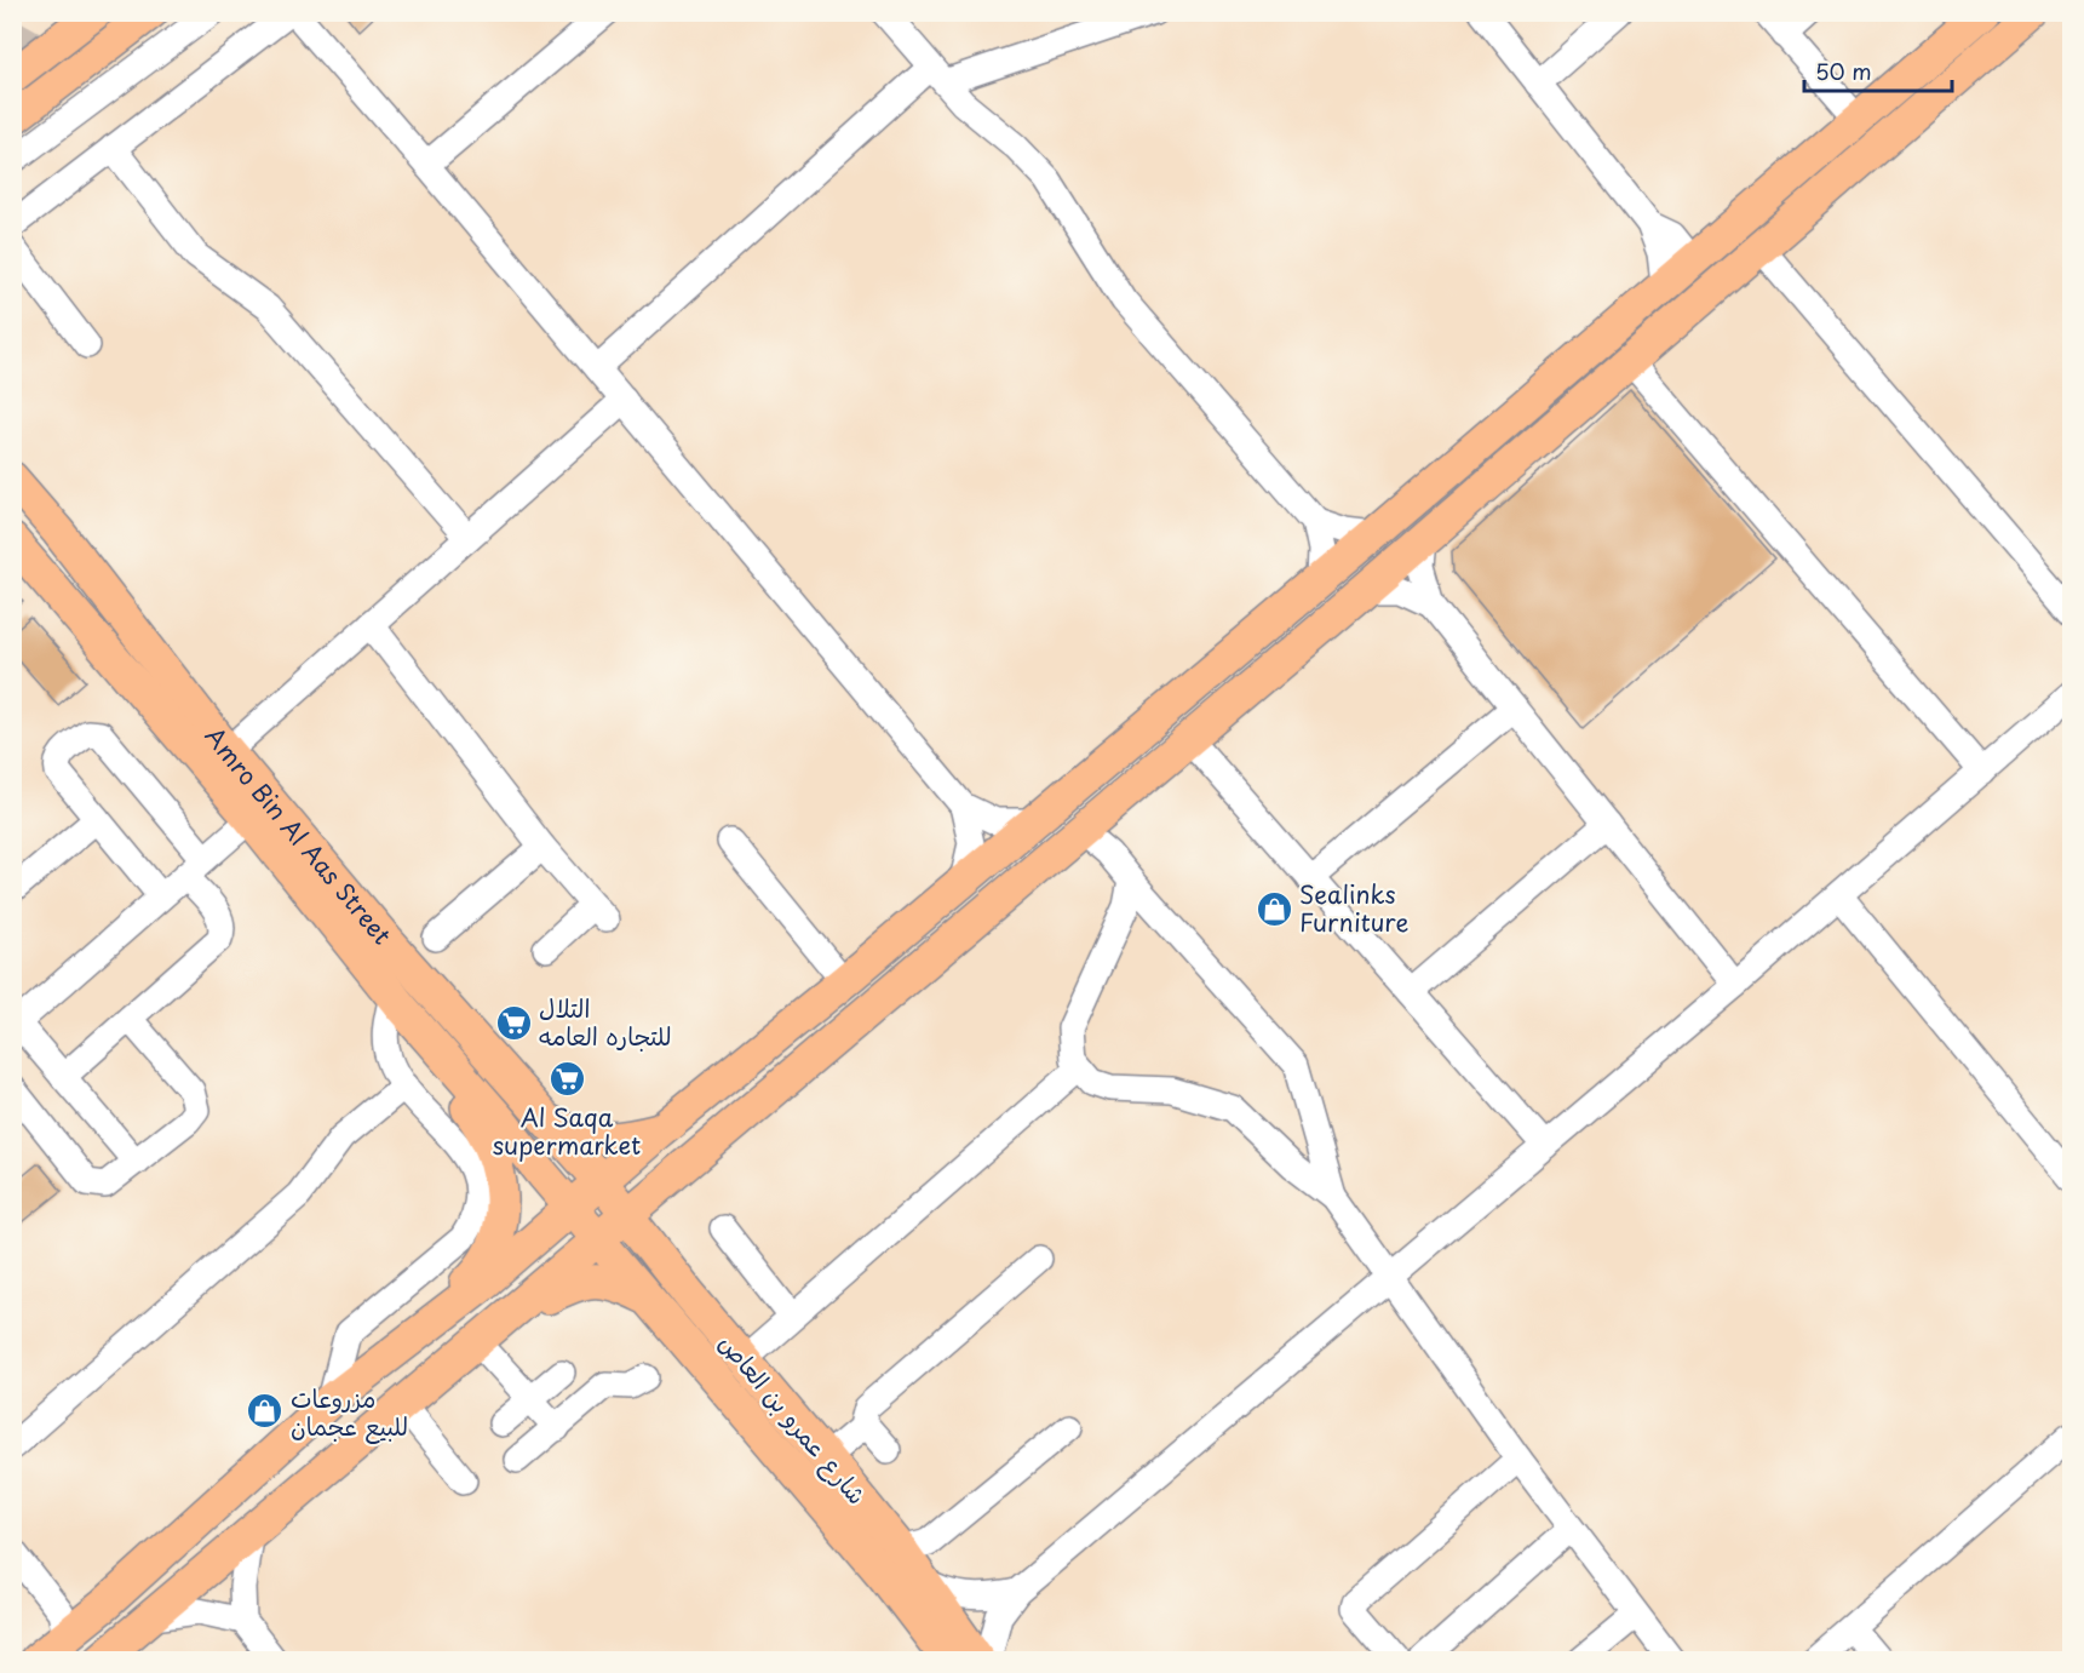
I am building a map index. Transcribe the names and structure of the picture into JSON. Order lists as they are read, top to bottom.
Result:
{
  "streets": {
    "main road": ["Amro Bin Al Aas Street", "شارع عمرو بن العاص"]
  },
  "crossings": [
    ["Amro Bin Al Aas Street", "شارع عمرو بن العاص"]
  ],
  "places": {
    "shop": ["Sealinks Furniture", "مزروعات للبيع عجمان"],
    "supermarket": ["التلال للتجاره العامه", "Al Saqa supermarket"]
  },
  "scale_bar": "50 m"
}
